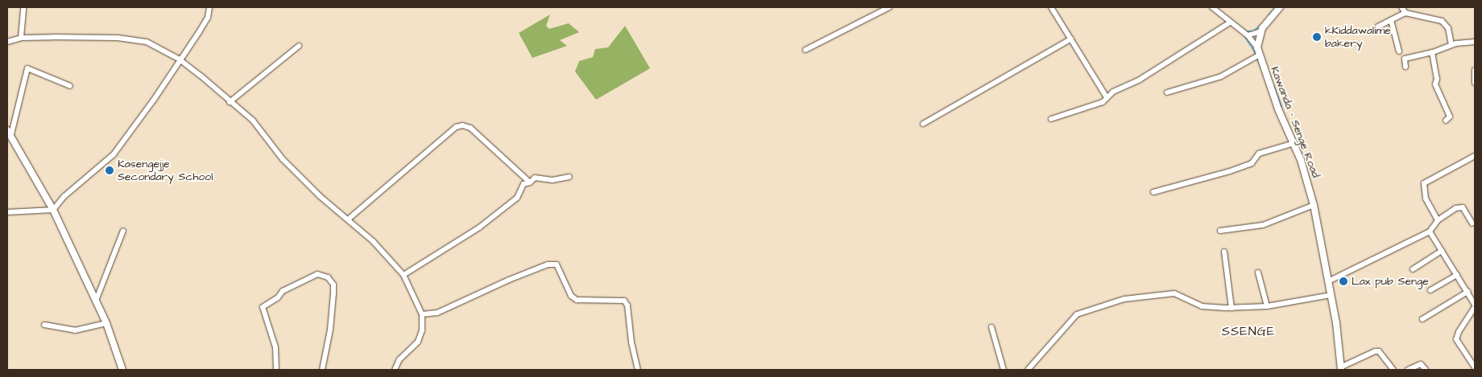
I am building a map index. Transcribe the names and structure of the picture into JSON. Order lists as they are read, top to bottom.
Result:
{
  "streets": {
    "street": ["Kawanda - Senge Road"]
  },
  "districts": ["SSENGE"],
  "places": ["kKiddawalime bakery", "Kasengejje Secondary School", "Lax pub Senge"]
}
